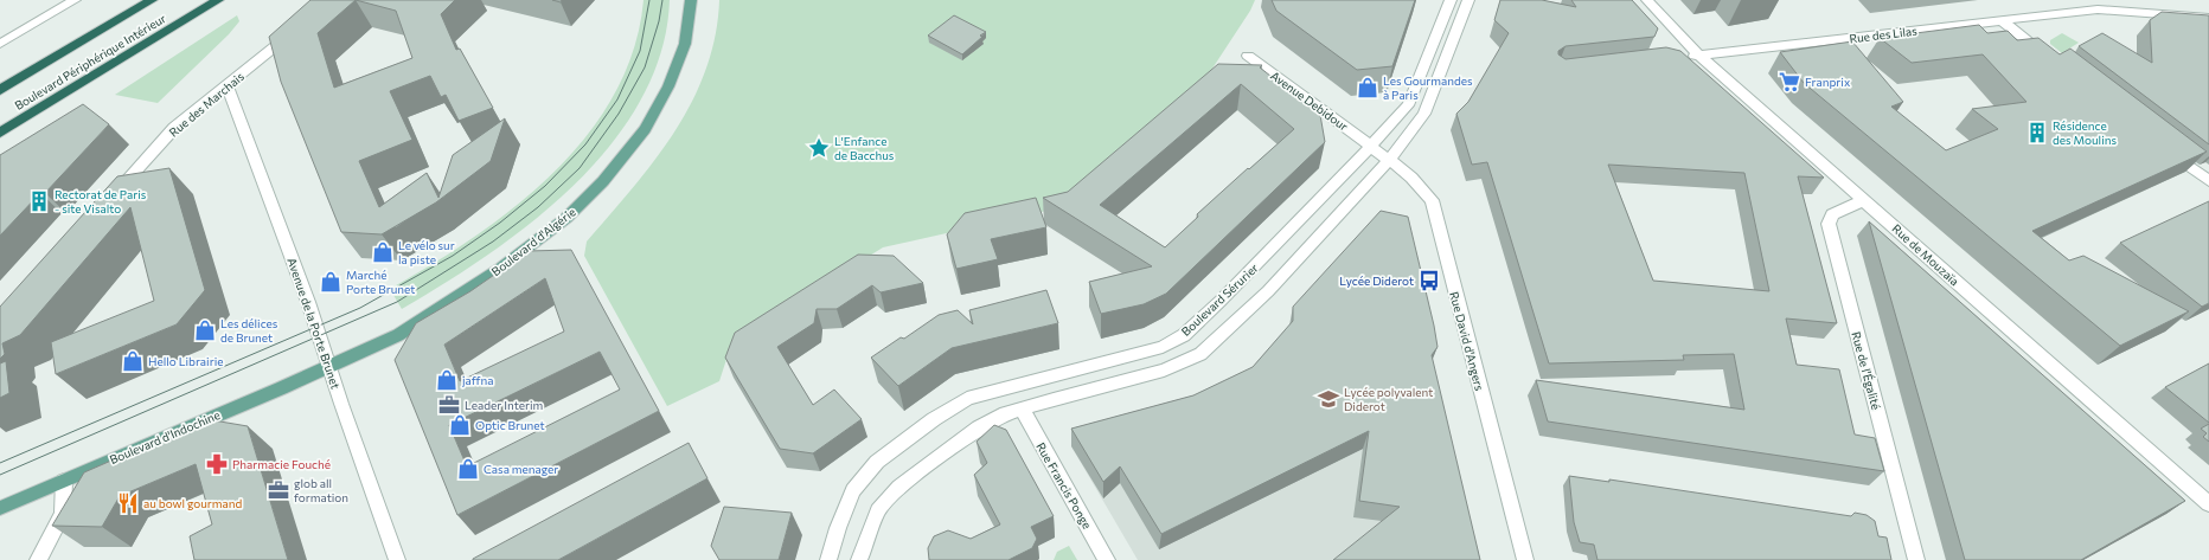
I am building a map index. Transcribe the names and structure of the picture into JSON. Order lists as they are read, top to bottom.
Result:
{
  "streets": {
    "highway": ["Boulevard Périphérique Intérieur"],
    "main road": ["Boulevard d'Algérie", "Boulevard d'Indochine"],
    "street": [
      "Rue des Lilas",
      "Avenue Debidour",
      "Rue des Marchais",
      "Rue de Mouzaïa",
      "Boulevard Sérurier",
      "Avenue de la Porte Brunet",
      "Rue David d'Angers",
      "Rue de l'Égalité",
      "Rue Francis Ponge"
    ]
  },
  "crossings": [
    ["Rue des Lilas", "Rue de Mouzaïa"],
    ["Avenue Debidour", "Boulevard Sérurier"],
    ["Avenue Debidour", "Rue David d'Angers"],
    ["Rue des Marchais", "Avenue de la Porte Brunet"],
    ["Boulevard d'Algérie", "Avenue de la Porte Brunet"],
    ["Boulevard d'Algérie", "Boulevard d'Indochine"],
    ["Rue de Mouzaïa", "Rue de l'Égalité"],
    ["Boulevard Sérurier", "Rue David d'Angers"],
    ["Avenue de la Porte Brunet", "Boulevard d'Indochine"]
  ],
  "places": {
    "supermarket": ["Franprix"],
    "shop": [
      "Les Gourmandes à Paris",
      "Le vélo sur la piste",
      "Marché Porte Brunet",
      "Les délices de Brunet",
      "Hello Librairie",
      "jaffna",
      "Optic Brunet",
      "Casa menager"
    ],
    "building": ["Résidence des Moulins", "Rectorat de Paris - site Visalto"],
    "place": ["L'Enfance de Bacchus"],
    "bus stop": ["Lycée Diderot"],
    "school or university": ["Lycée polyvalent Diderot"],
    "office": ["Leader Interim", "glob all formation"],
    "pharmacy": ["Pharmacie Fouché"],
    "restaurant": ["au bowl gourmand"]
  }
}
